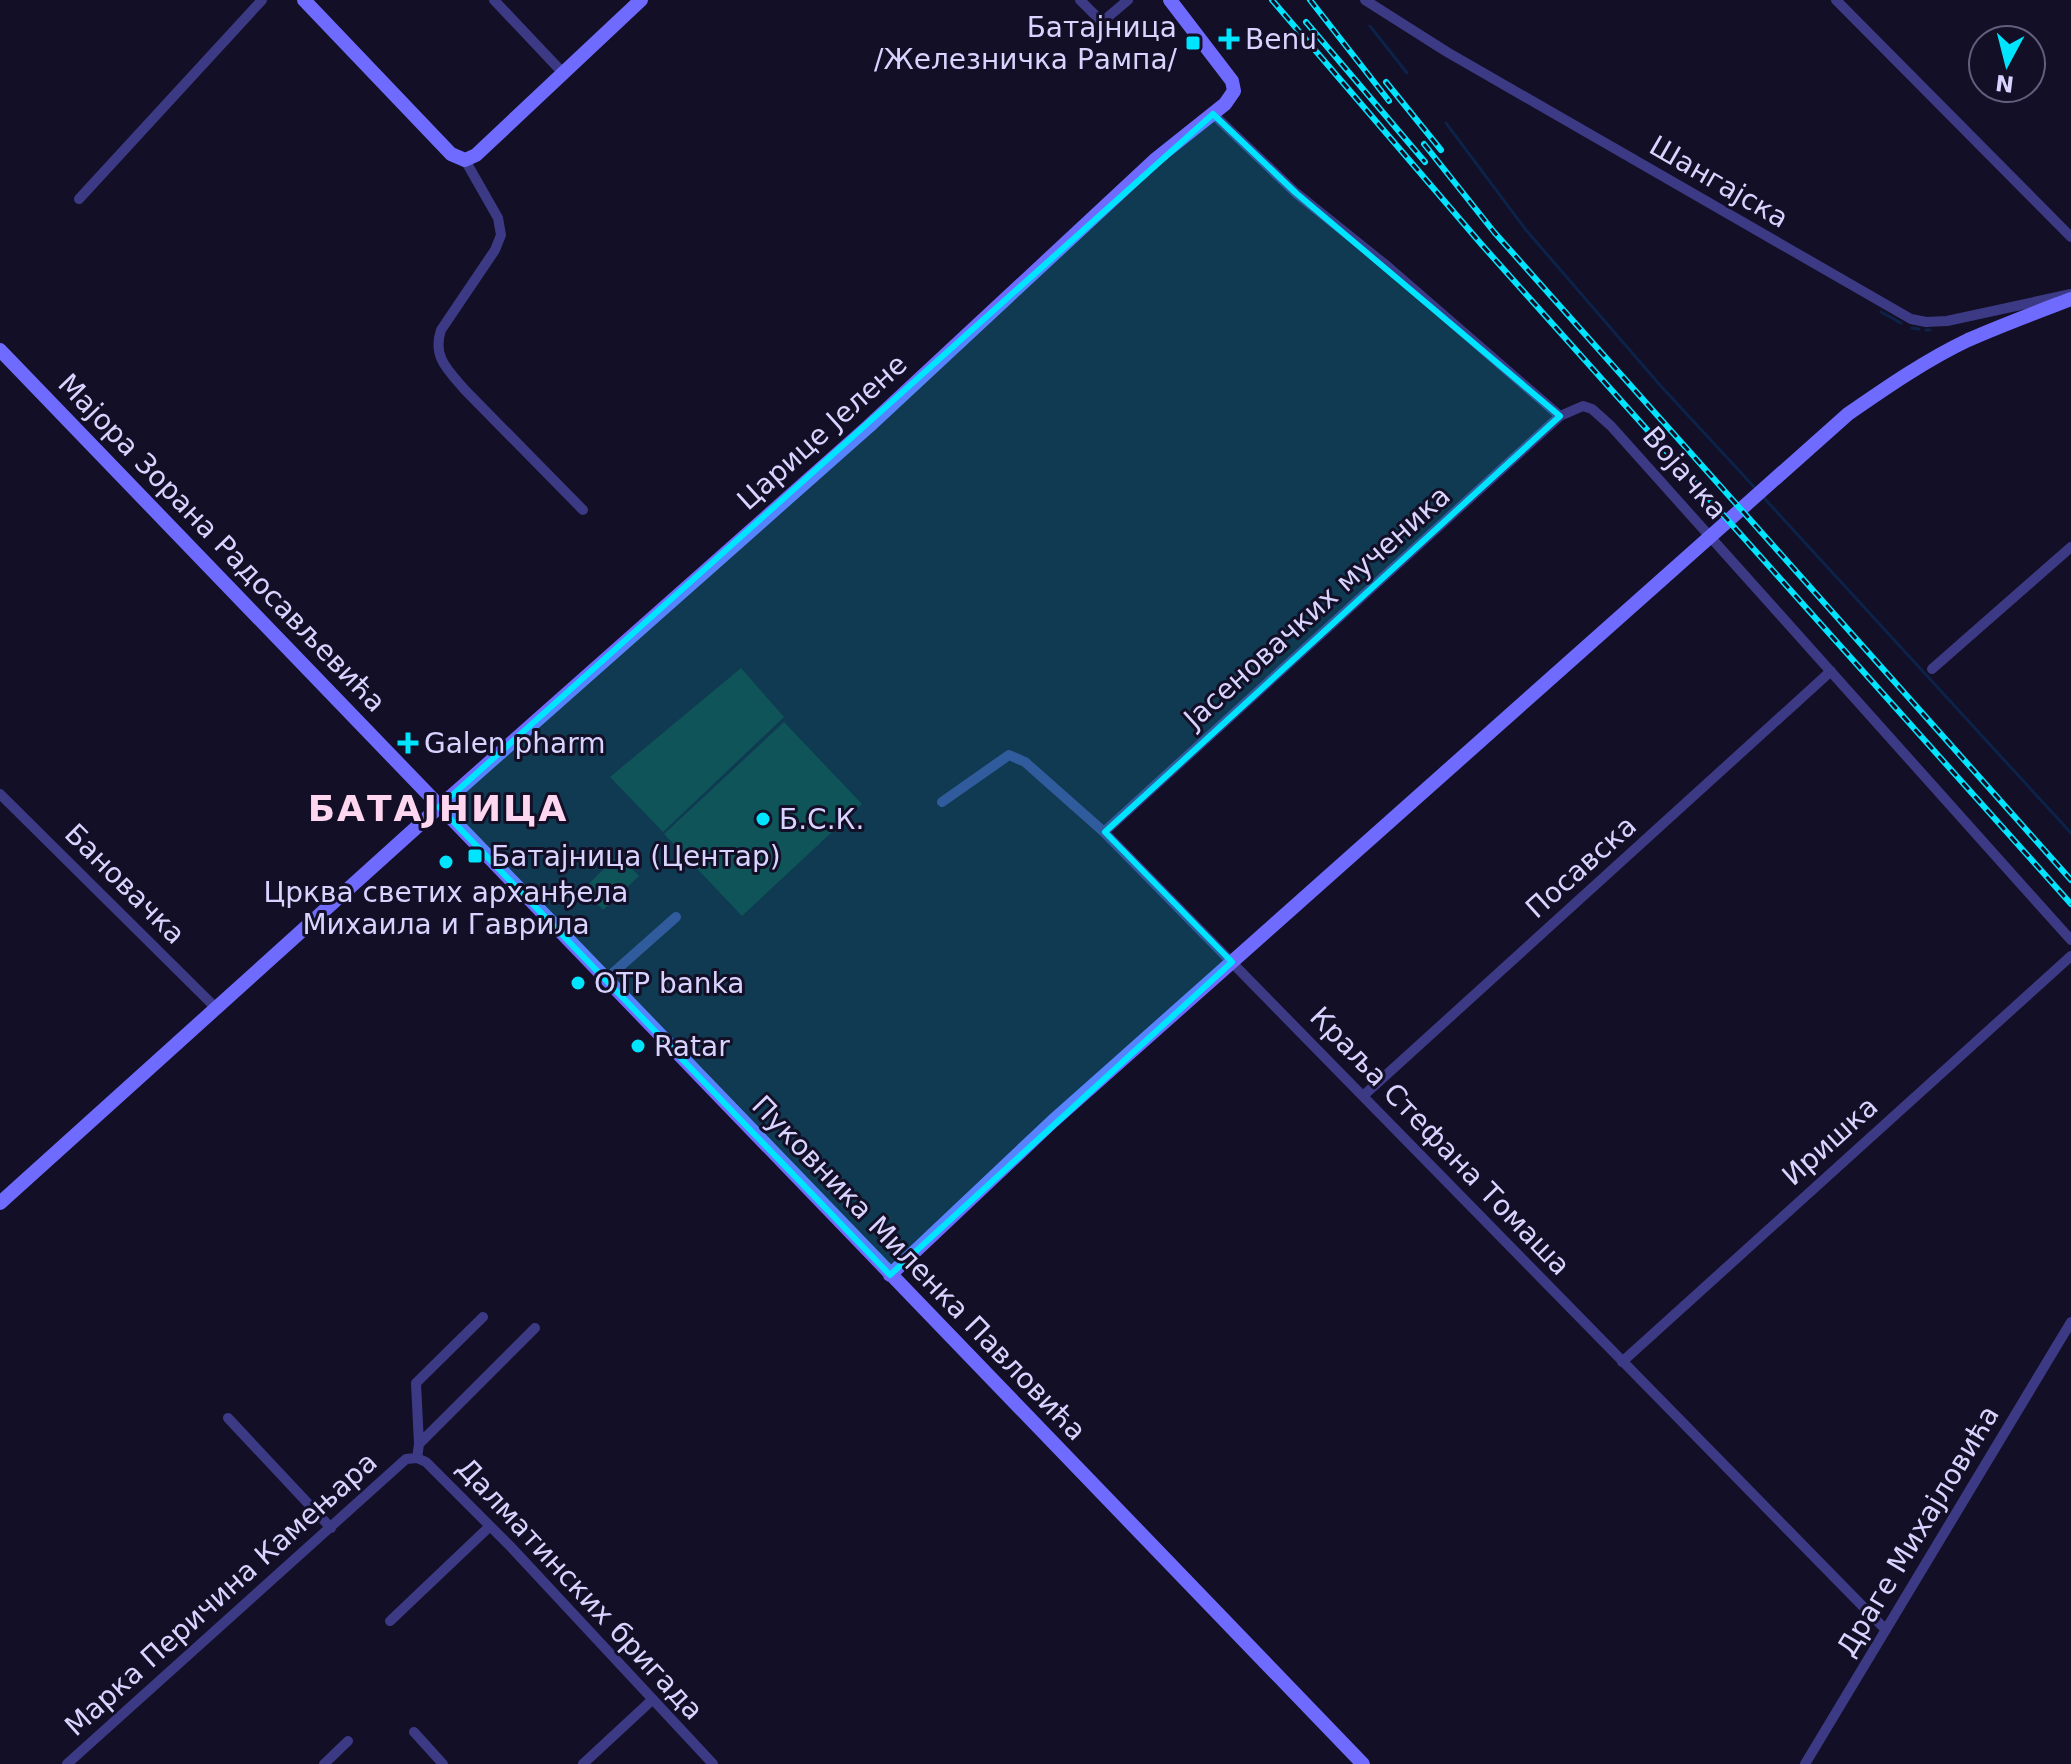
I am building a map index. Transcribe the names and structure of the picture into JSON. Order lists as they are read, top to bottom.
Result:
{
  "streets": {
    "main road": ["Царице Јелене", "Мајора Зорана Радосављевића", "Пуковника Миленка Павловића"],
    "street": [
      "Шангајска",
      "Војачка",
      "Јасеновачких мученика",
      "Посавска",
      "Бановачка",
      "Краља Стефана Томаша",
      "Иришка",
      "Драге Михајловића",
      "Далматинских бригада",
      "Марка Перичина Камењара"
    ]
  },
  "crossings": [
    ["Царице Јелене", "Мајора Зорана Радосављевића"],
    ["Царице Јелене", "Бановачка"],
    ["Царице Јелене", "Пуковника Миленка Павловића"],
    ["Војачка", "Јасеновачких мученика"],
    ["Војачка", "Посавска"],
    ["Мајора Зорана Радосављевића", "Пуковника Миленка Павловића"],
    ["Јасеновачких мученика", "Краља Стефана Томаша"],
    ["Посавска", "Краља Стефана Томаша"],
    ["Краља Стефана Томаша", "Иришка"],
    ["Краља Стефана Томаша", "Драге Михајловића"],
    ["Далматинских бригада", "Марка Перичина Камењара"]
  ],
  "districts": ["БАТАЈНИЦА"],
  "places": {
    "health": ["Benu", "Galen pharm"],
    "transit": ["Батајница /Железничка Рампа/", "Батајница (Центар)"],
    "other": [
      "Б.С.К.",
      "Црква светих арханђела Михаила и Гаврила",
      "OTP banka",
      "Ratar"
    ]
  },
  "north": "bottom"
}
